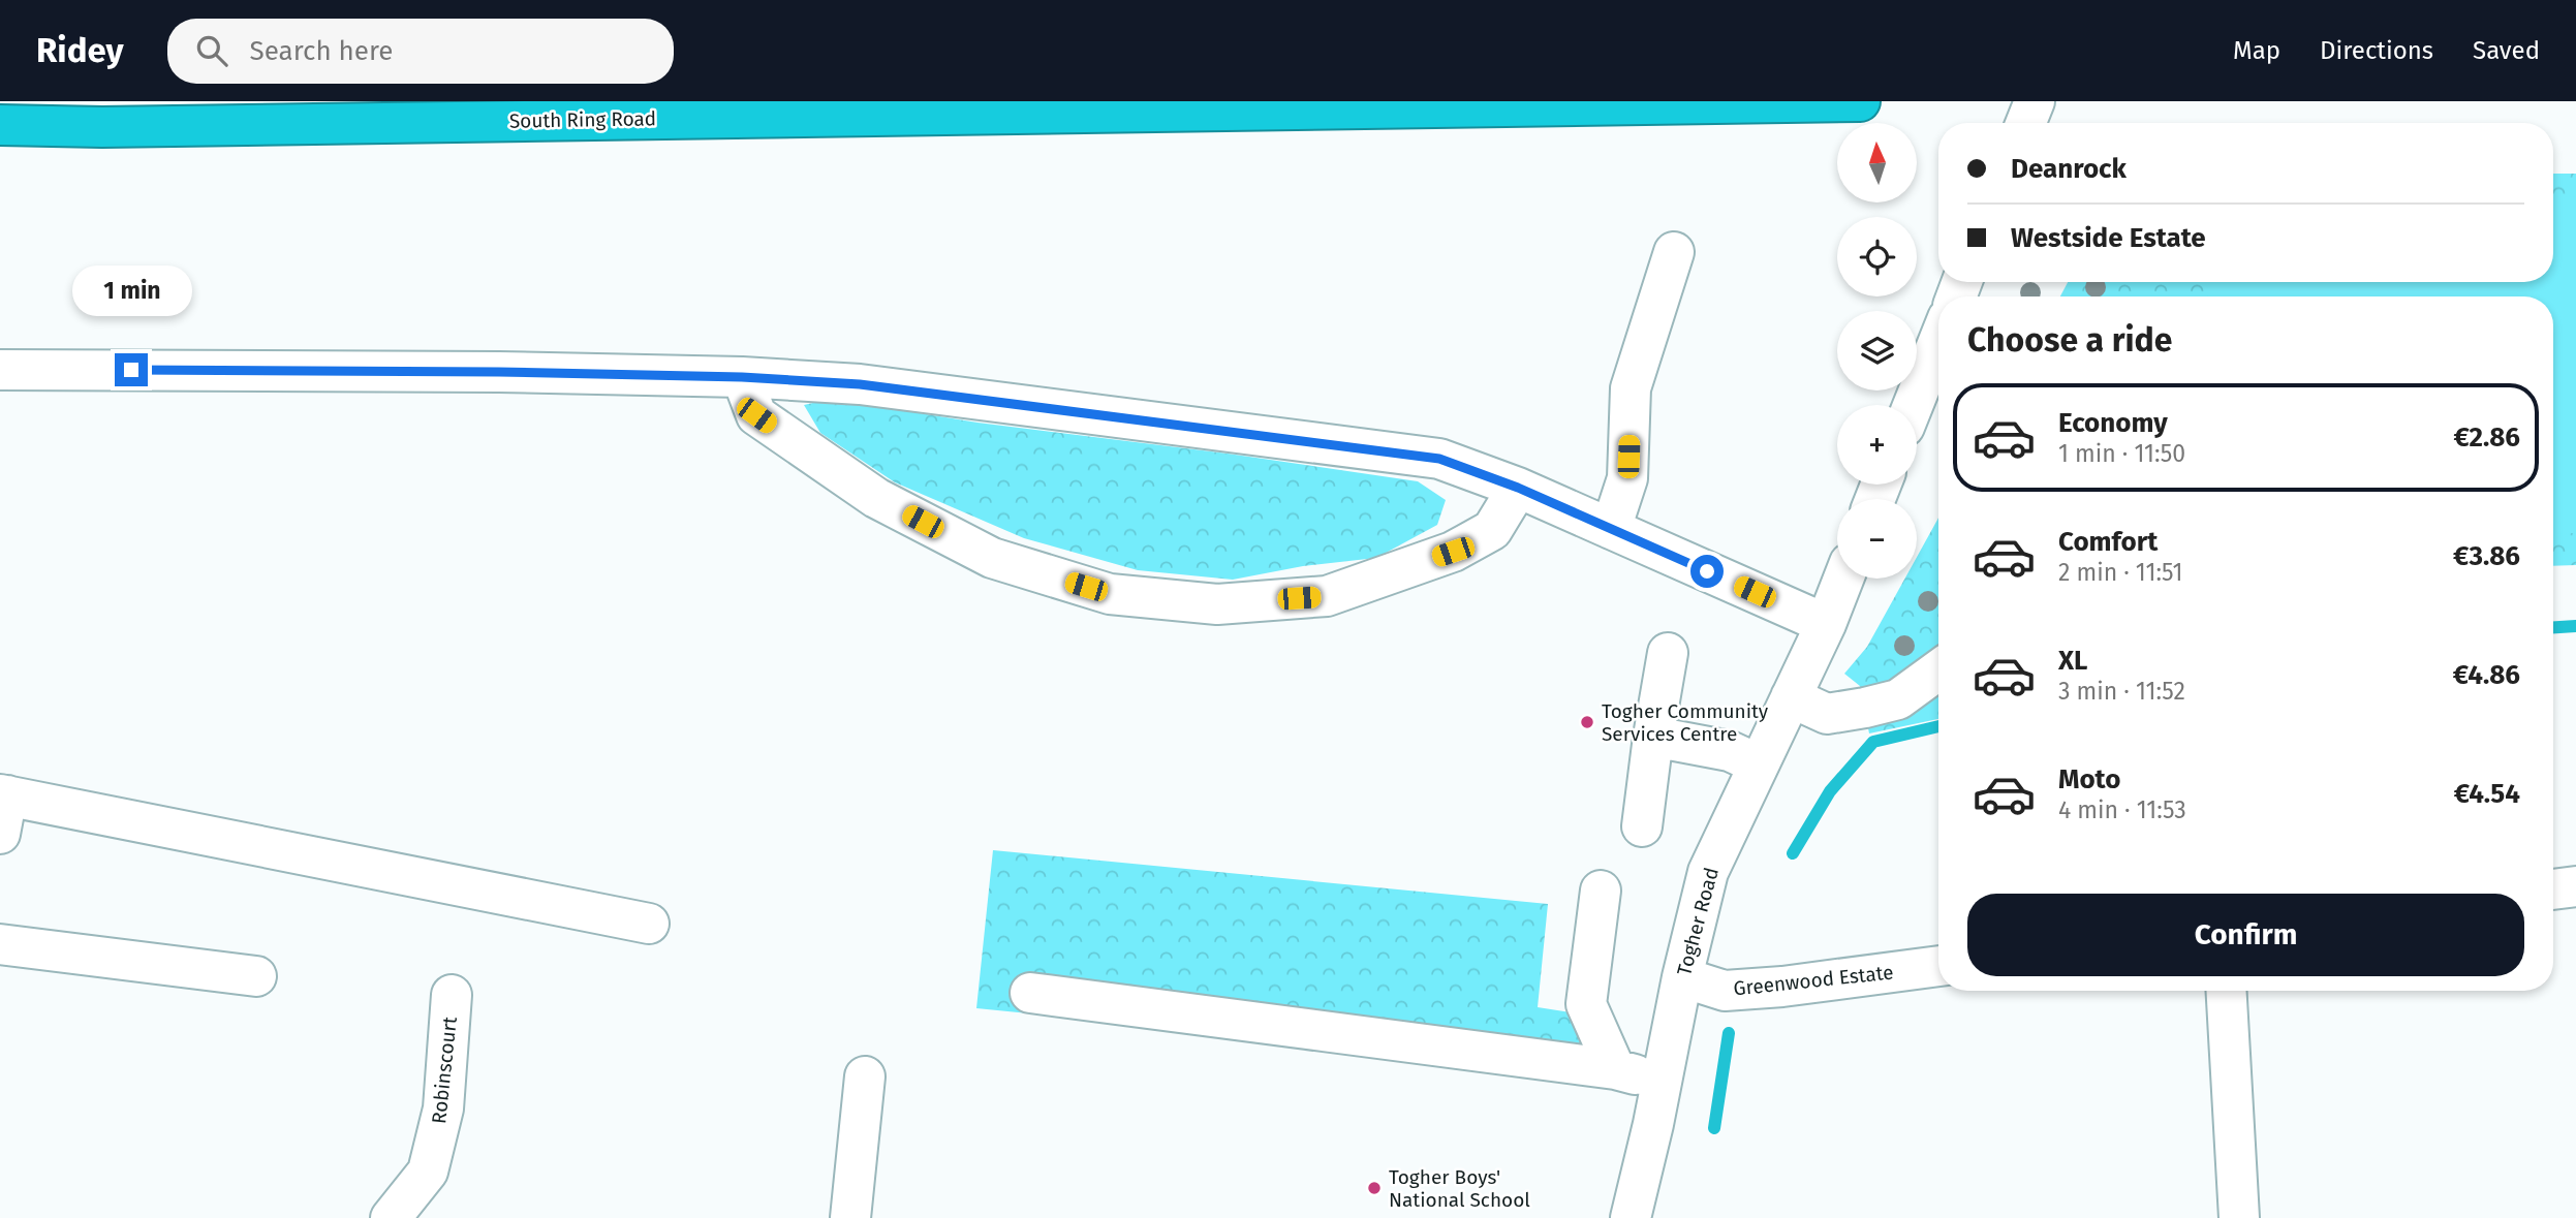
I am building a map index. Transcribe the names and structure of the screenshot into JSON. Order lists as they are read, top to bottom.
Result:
{
  "streets": {
    "highway": ["South Ring Road"],
    "street": ["Togher Road", "Greenwood Estate", "Robinscourt"]
  },
  "crossings": [
    ["Togher Road", "Greenwood Estate"]
  ],
  "places": ["Togher Community Services Centre", "Togher Boys' National School"],
  "north": "top",
  "page": {
    "header": "Ridey",
    "search": "Search here",
    "nav": ["Map", "Directions", "Saved"],
    "map_buttons": ["+", "−"],
    "banner": ["Deanrock", "Westside Estate"],
    "bubble": "1 min",
    "heading": "Choose a ride",
    "list": [
      {
        "name": "Economy",
        "note": "1 min · 11:50",
        "value": "€2.86"
      },
      {
        "name": "Comfort",
        "note": "2 min · 11:51",
        "value": "€3.86"
      },
      {
        "name": "XL",
        "note": "3 min · 11:52",
        "value": "€4.86"
      },
      {
        "name": "Moto",
        "note": "4 min · 11:53",
        "value": "€4.54"
      }
    ],
    "buttons": "Confirm"
  }
}
